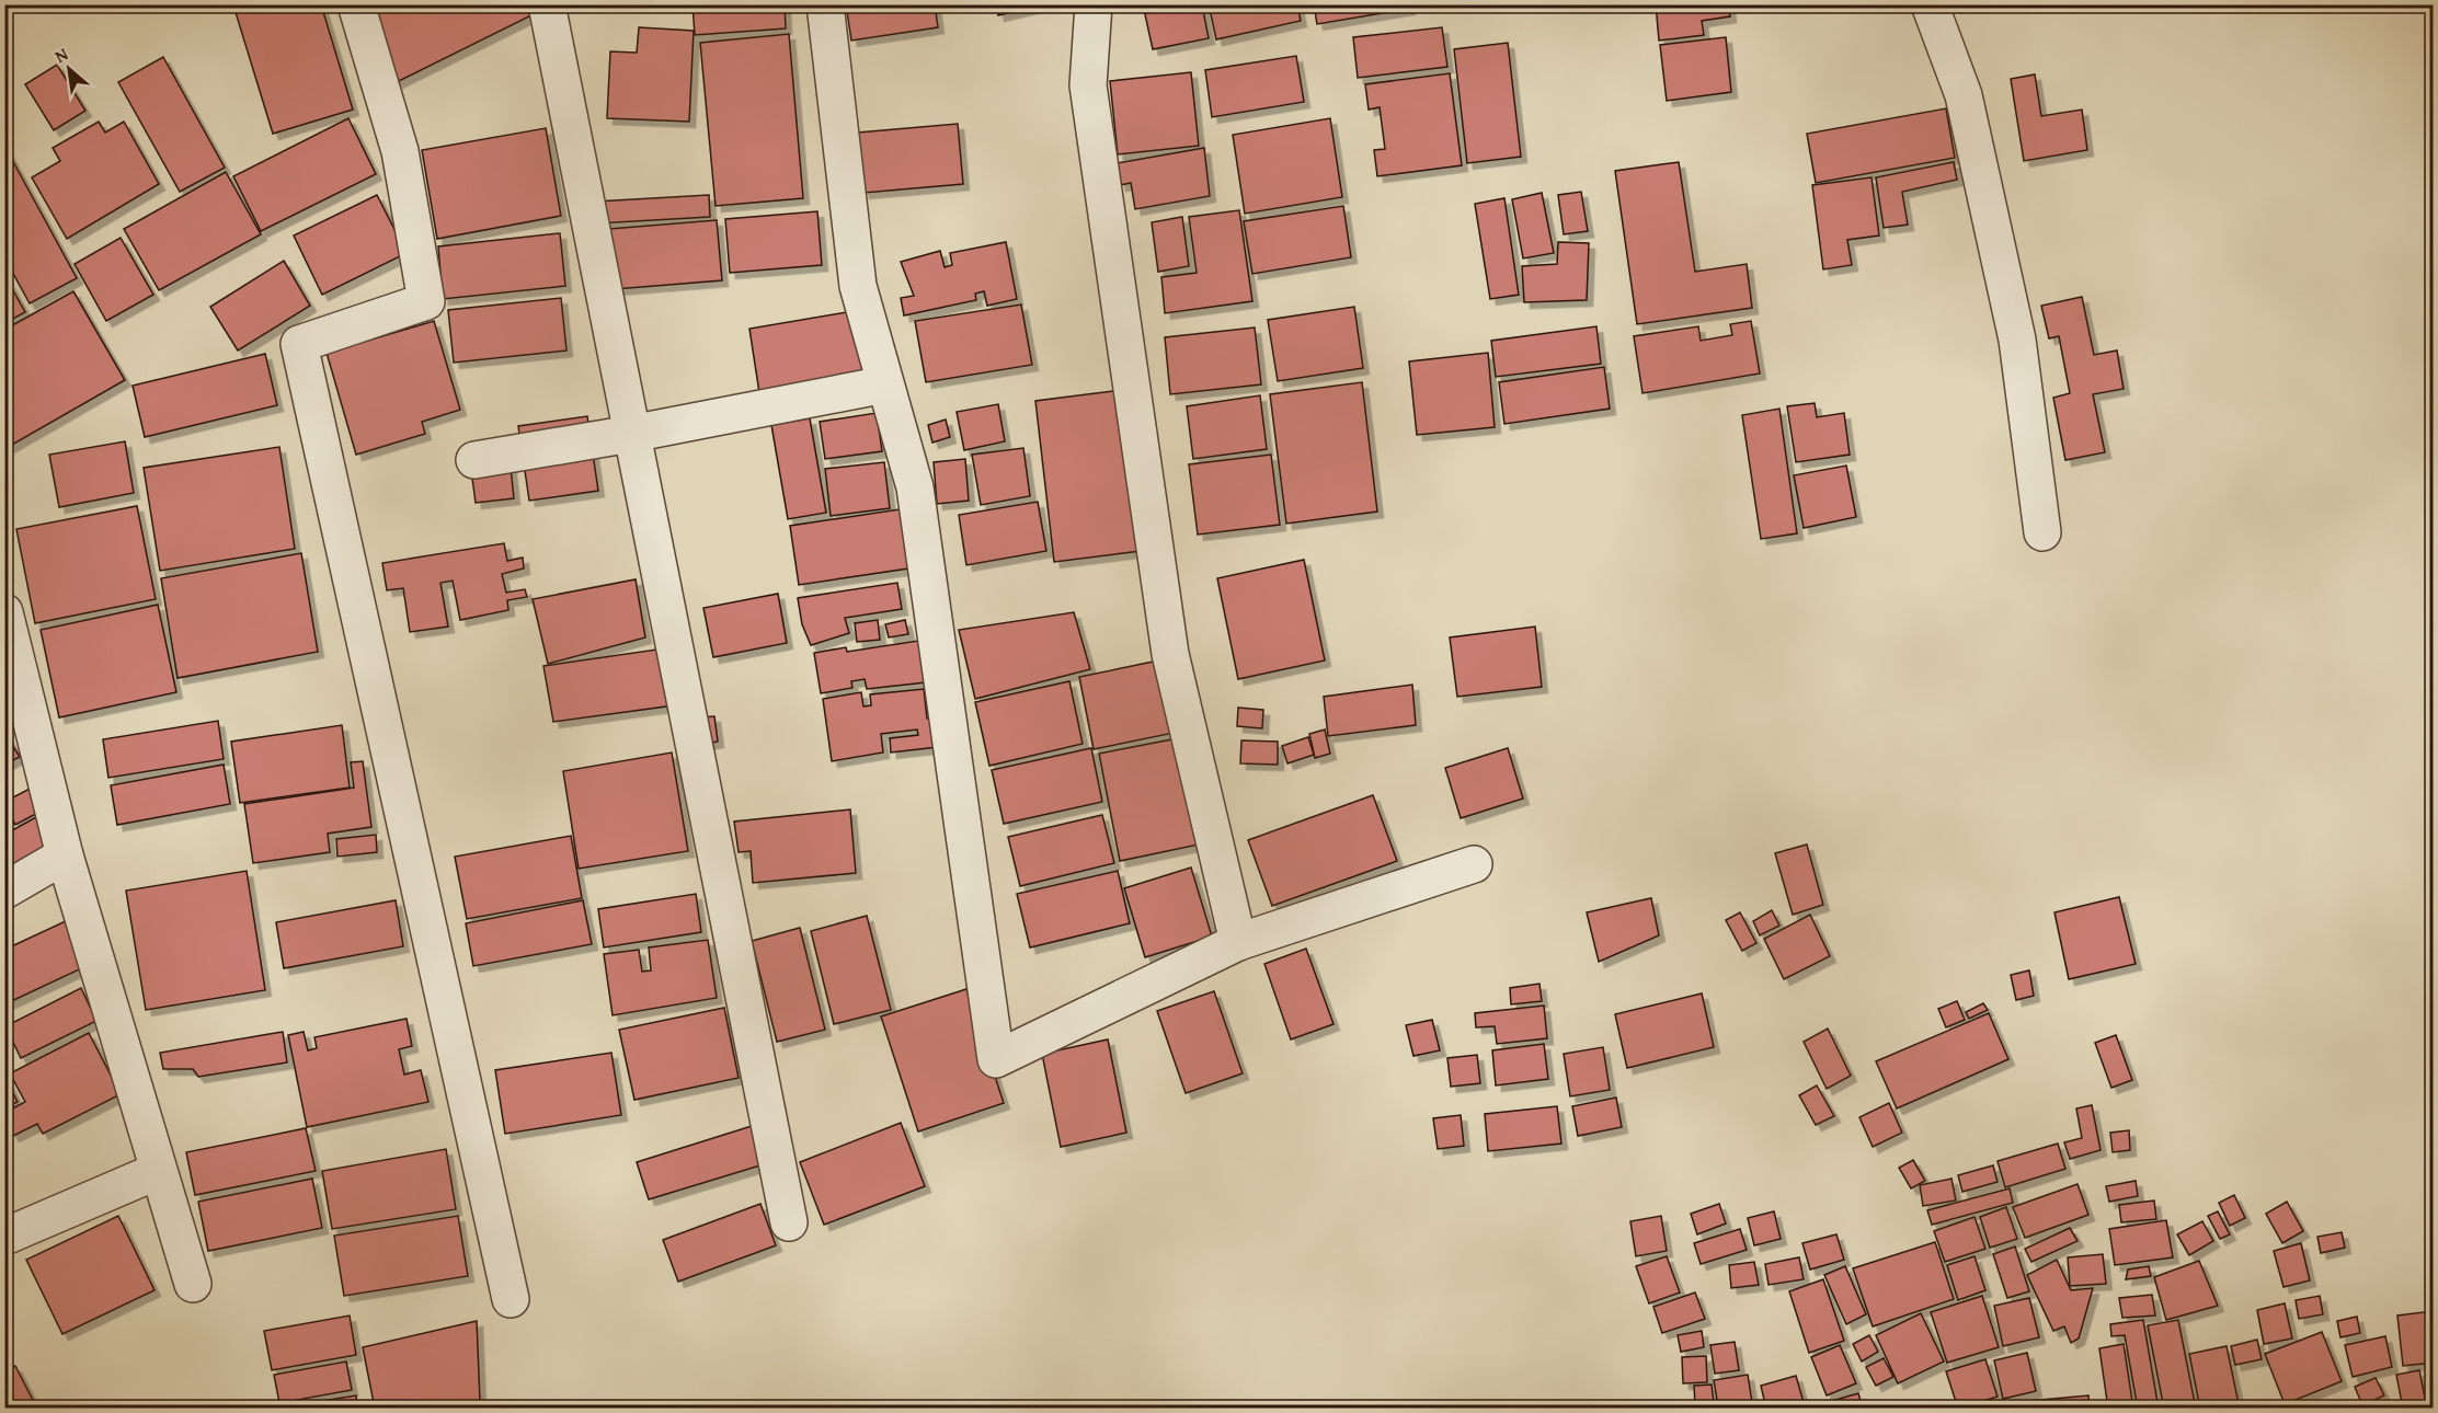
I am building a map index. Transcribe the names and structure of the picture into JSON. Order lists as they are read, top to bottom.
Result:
{
  "north": "top left"
}
